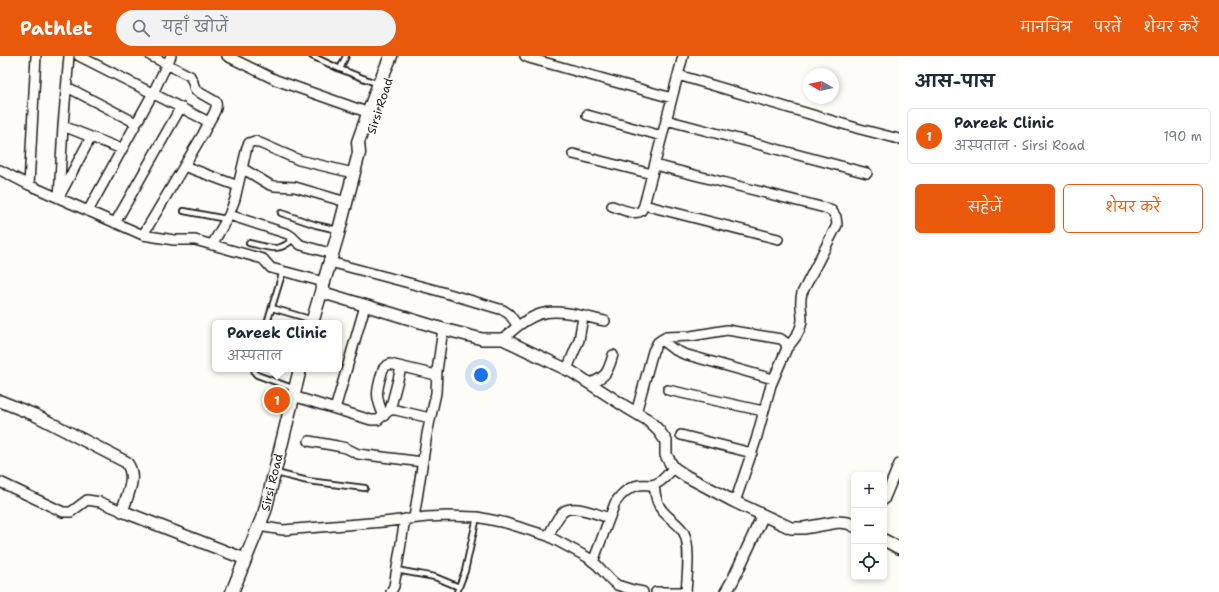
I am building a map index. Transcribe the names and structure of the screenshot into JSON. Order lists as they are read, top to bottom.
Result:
{
  "streets": {
    "main road": ["Sirsi Road"]
  },
  "north": "left",
  "page": {
    "header": "Pathlet",
    "search": "यहाँ खोजें",
    "nav": ["मानचित्र", "परतें", "शेयर करें"],
    "heading": "आस-पास",
    "list": [
      {
        "mark": "1",
        "name": "Pareek Clinic",
        "note": "अस्पताल · Sirsi Road",
        "value": "190 m"
      }
    ],
    "buttons": ["सहेजें", "शेयर करें"],
    "popup": ["Pareek Clinic", "अस्पताल"],
    "pins": "1",
    "map_buttons": ["+", "−"]
  }
}
